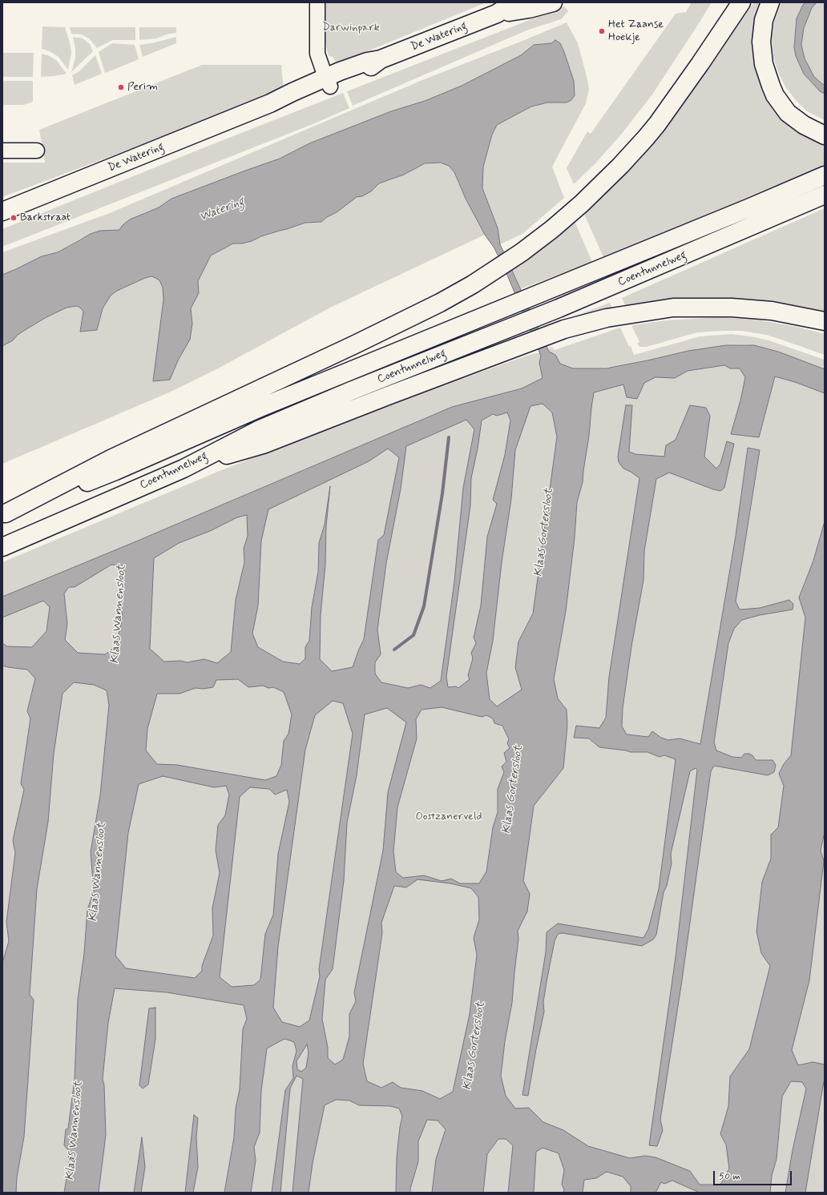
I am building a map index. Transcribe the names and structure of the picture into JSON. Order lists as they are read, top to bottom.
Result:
{
  "streets": {
    "main road": ["De Watering", "Coentunnelweg"]
  },
  "water": ["Watering", "Klaas Gortersloot", "Klaas Wannensloot"],
  "parks": ["Darwinpark", "Oostzanerveld"],
  "places": ["Het Zaanse Hoekje", "Perim", "Barkstraat"],
  "scale_bar": "50 m"
}
